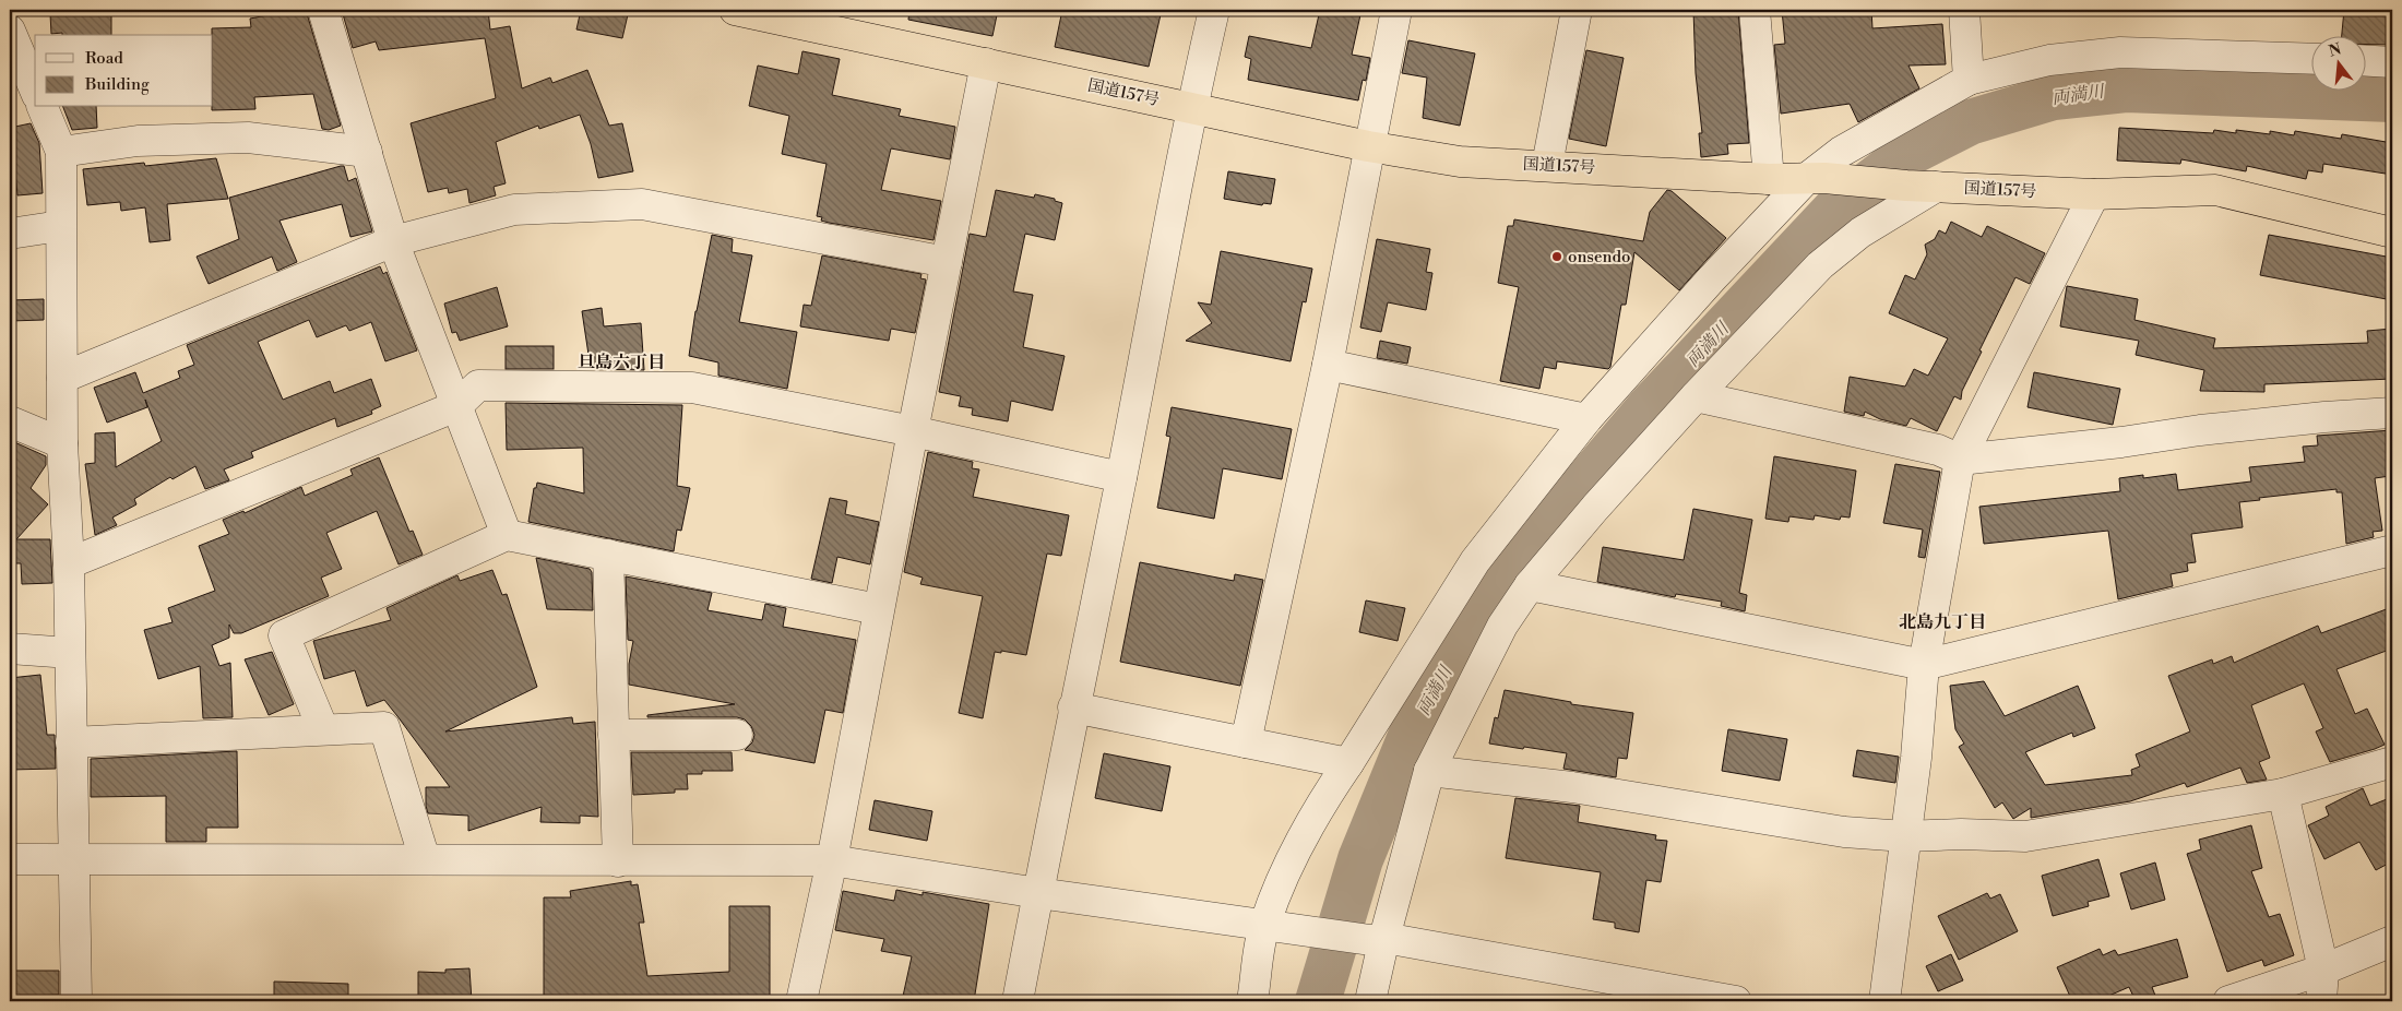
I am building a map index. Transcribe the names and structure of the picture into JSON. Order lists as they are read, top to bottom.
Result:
{
  "streets": {
    "highway": ["国道157号"]
  },
  "districts": ["旦島六丁目", "北島九丁目"],
  "water": ["両満川"],
  "places": ["onsendo"],
  "legend": ["Road", "Building"],
  "north": "top"
}
